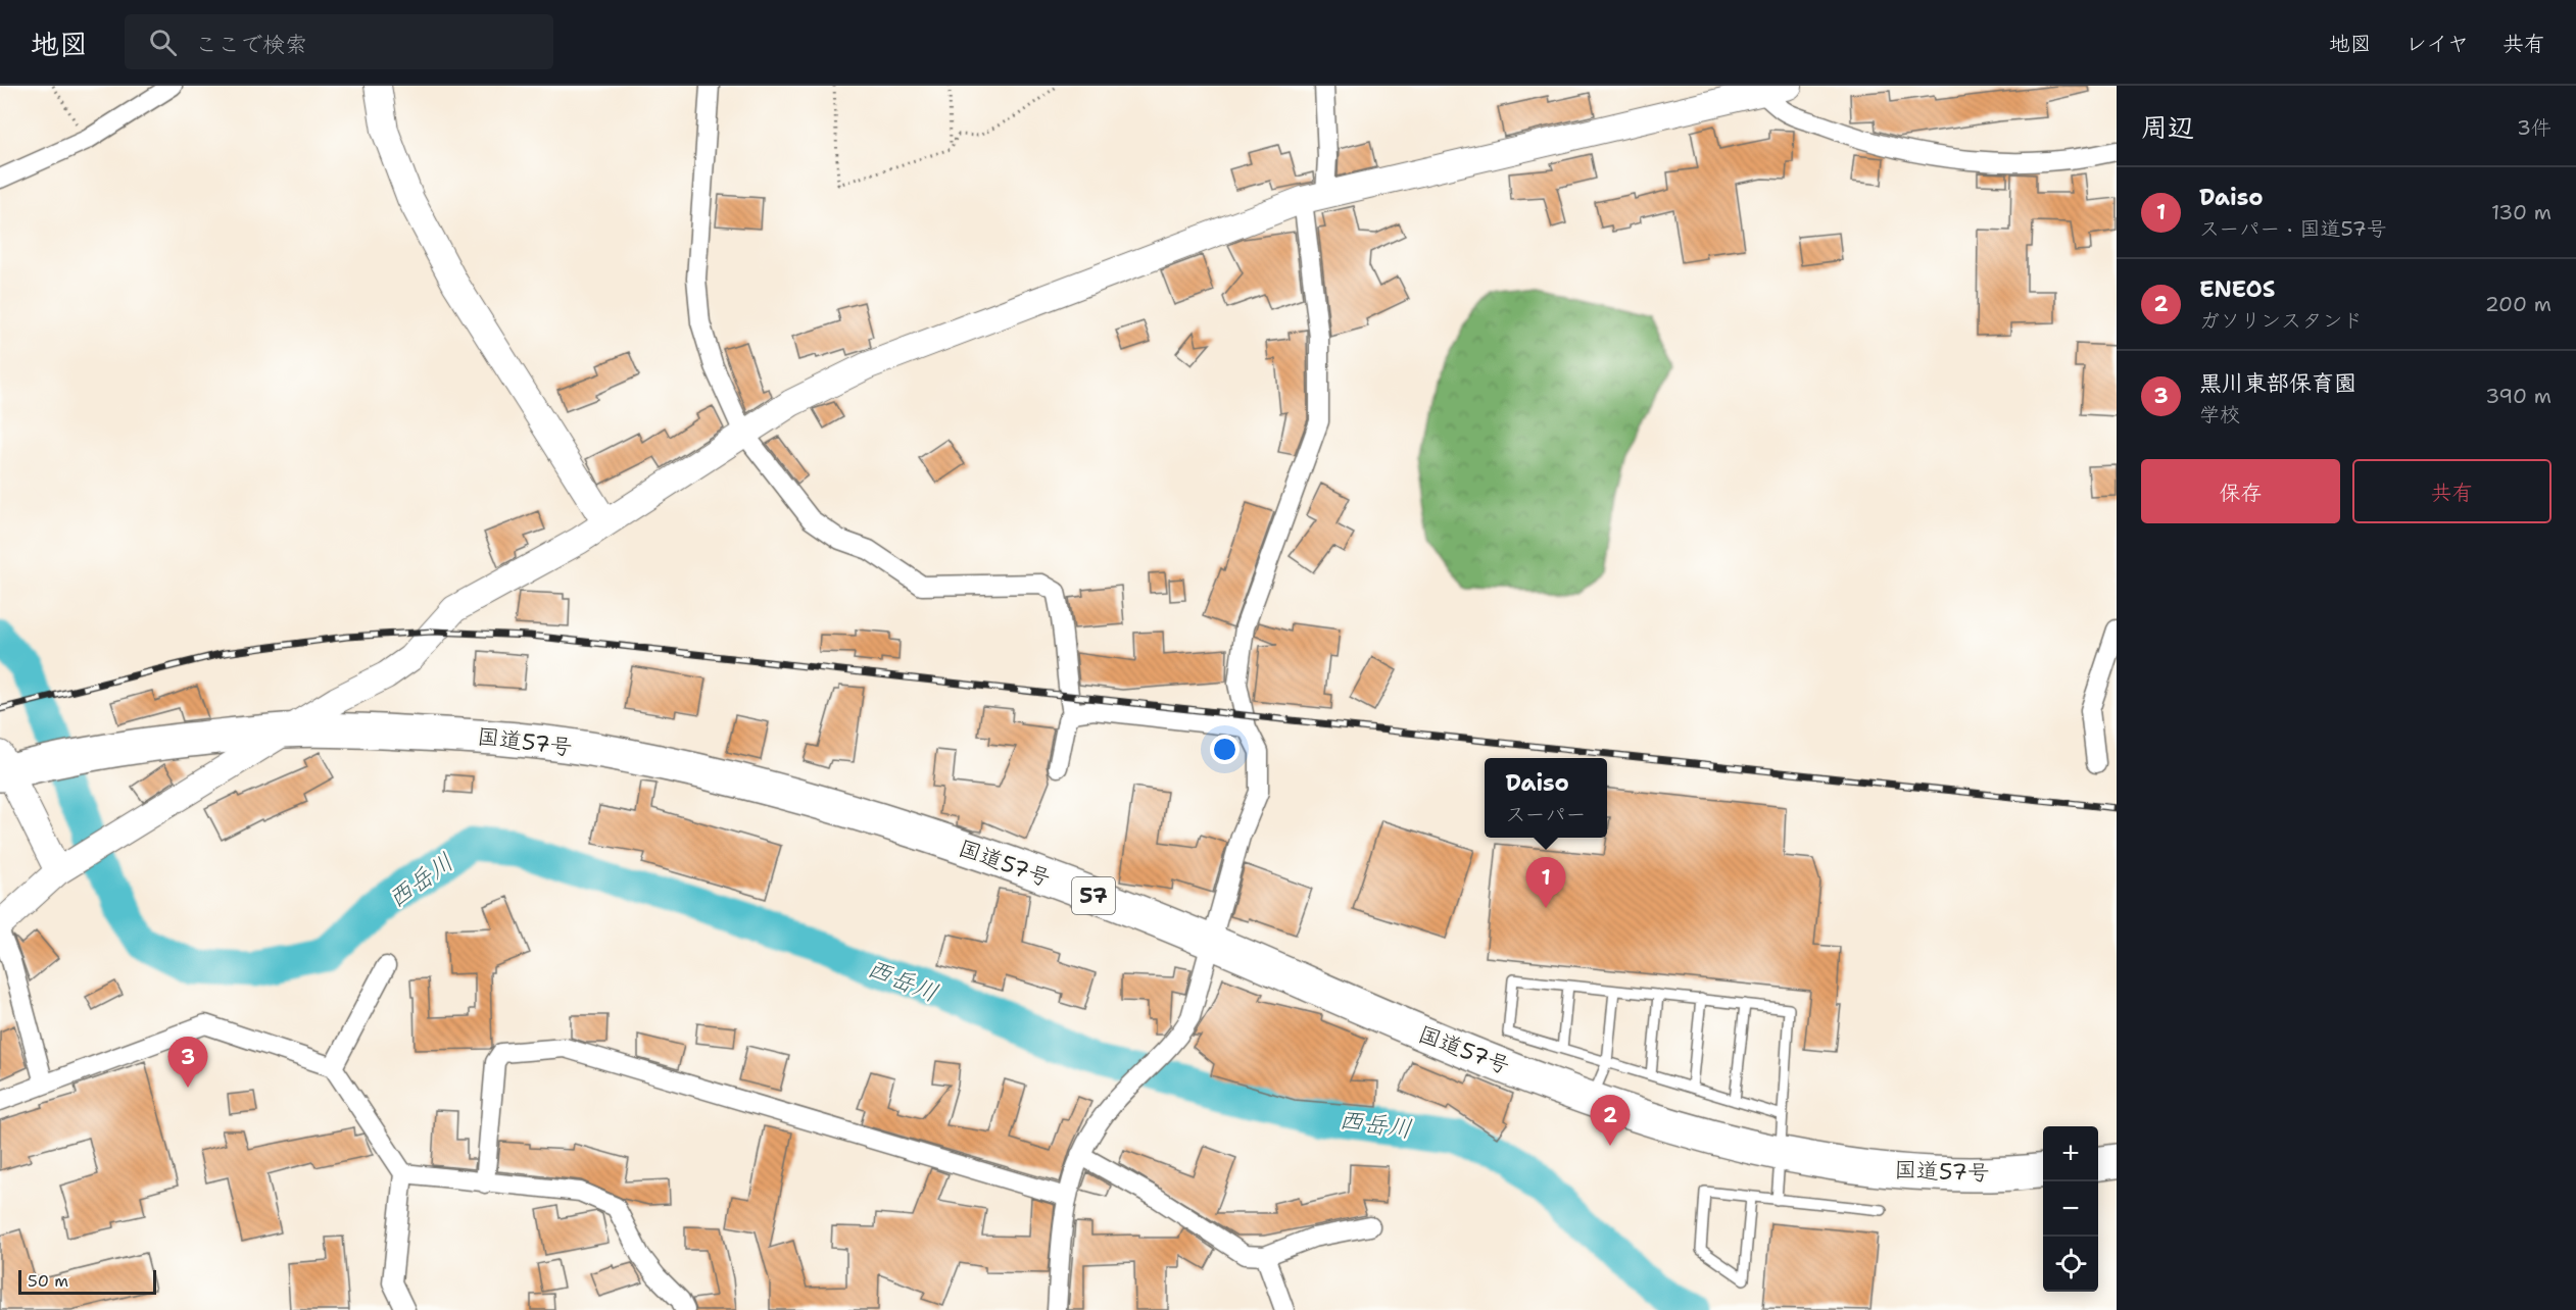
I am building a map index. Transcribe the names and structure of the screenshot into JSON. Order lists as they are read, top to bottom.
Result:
{
  "streets": {
    "highway": ["国道57号", "57"]
  },
  "water": ["西岳川"],
  "scale_bar": "50 m",
  "page": {
    "header": "地図",
    "search": "ここで検索",
    "nav": ["地図", "レイヤ", "共有"],
    "heading": ["周辺", "3件"],
    "list": [
      {
        "mark": "1",
        "name": "Daiso",
        "note": "スーパー · 国道57号",
        "value": "130 m"
      },
      {
        "mark": "2",
        "name": "ENEOS",
        "note": "ガソリンスタンド",
        "value": "200 m"
      },
      {
        "mark": "3",
        "name": "黒川東部保育園",
        "note": "学校",
        "value": "390 m"
      }
    ],
    "buttons": ["保存", "共有"],
    "popup": ["Daiso", "スーパー"],
    "pins": ["1", "3", "2"],
    "map_buttons": ["+", "−"],
    "scale": "50 m"
  }
}
